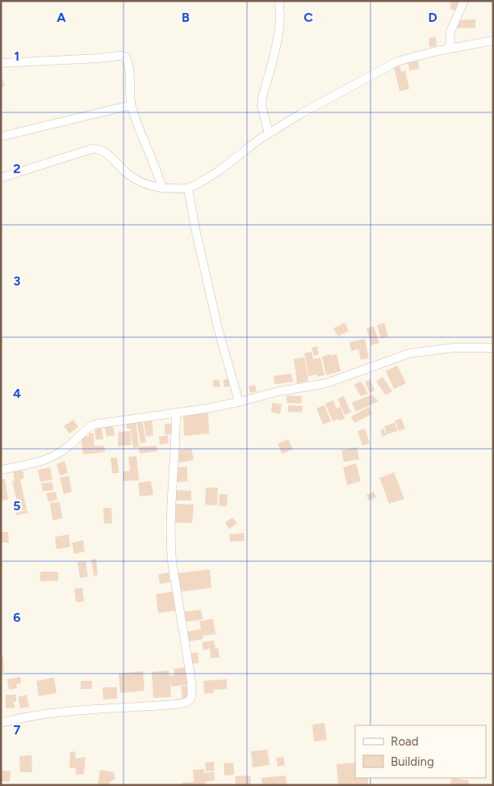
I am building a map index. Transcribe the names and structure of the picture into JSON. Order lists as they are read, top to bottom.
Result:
{
  "legend": ["Road", "Building"],
  "grid": {
    "columns": [
      "A",
      "B",
      "C",
      "D"
    ],
    "rows": [
      "1",
      "2",
      "3",
      "4",
      "5",
      "6",
      "7"
    ]
  }
}
